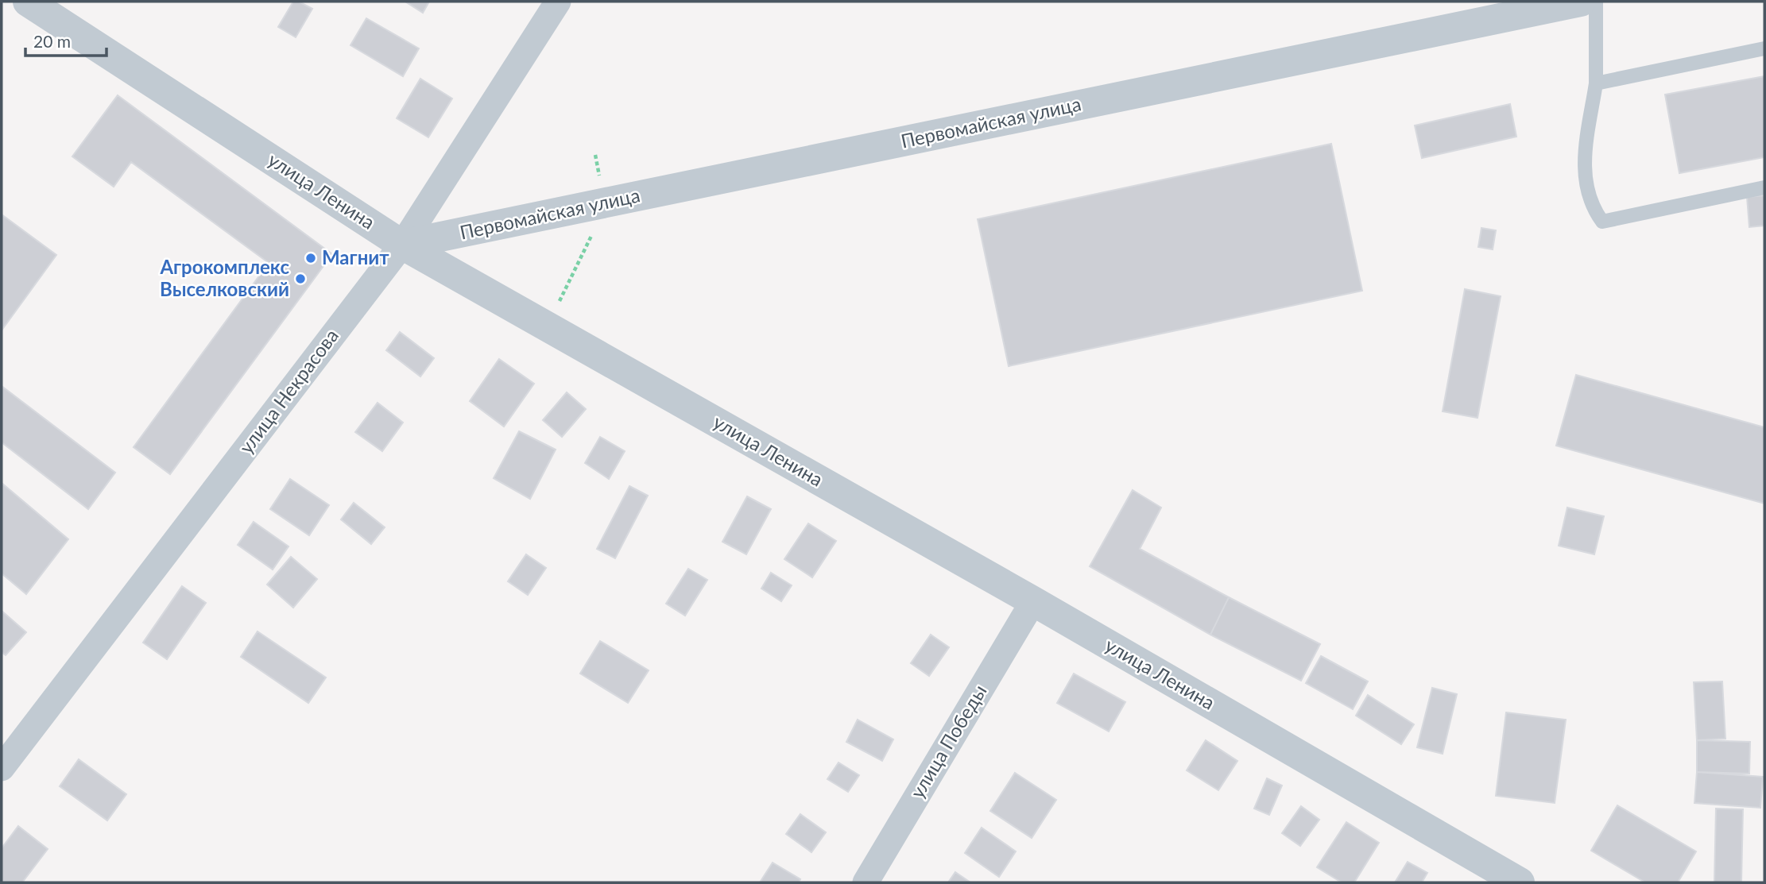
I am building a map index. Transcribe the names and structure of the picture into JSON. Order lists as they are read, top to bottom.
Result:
{
  "streets": {
    "street": [
      "Первомайская улица",
      "улица Ленина",
      "улица Некрасова",
      "улица Победы"
    ]
  },
  "crossings": [
    ["Первомайская улица", "улица Ленина"],
    ["Первомайская улица", "улица Некрасова"],
    ["улица Ленина", "улица Некрасова"],
    ["улица Ленина", "улица Победы"]
  ],
  "places": ["Магнит", "Агрокомплекс Выселковский"],
  "scale_bar": "20 m"
}
